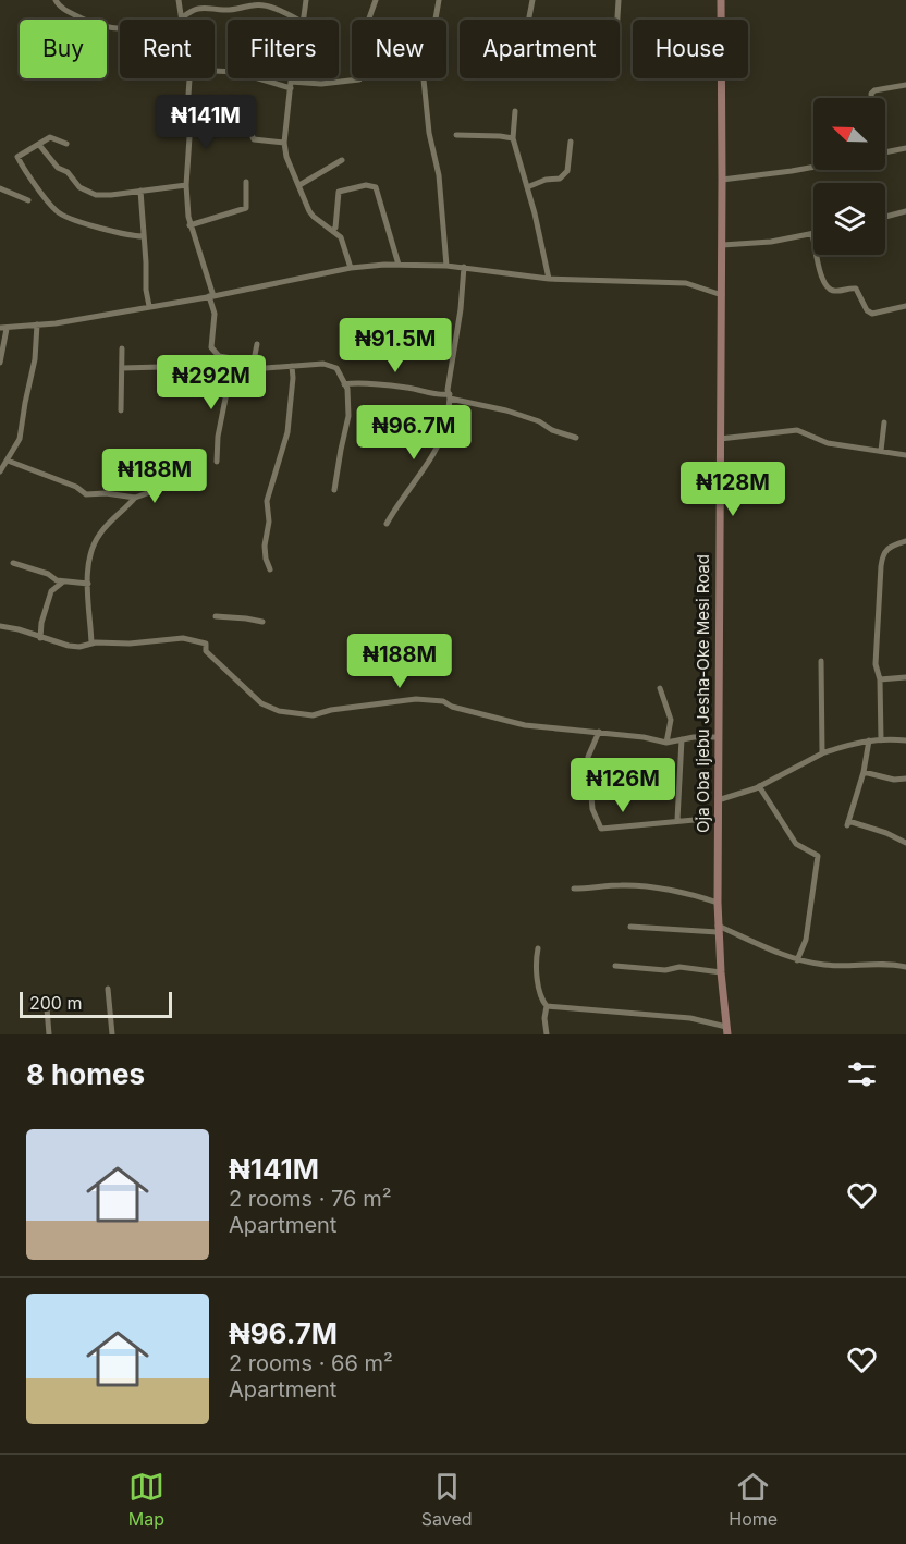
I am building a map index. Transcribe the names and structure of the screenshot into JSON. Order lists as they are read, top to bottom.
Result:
{
  "streets": {
    "main road": ["Oja Oba Ijebu Jesha-Oke Mesi Road"]
  },
  "scale_bar": "200 m",
  "north": "top left",
  "page": {
    "chip": [
      "Buy",
      "Rent",
      "Filters",
      "New",
      "Apartment",
      "House"
    ],
    "price": [
      "₦141M",
      "₦91.5M",
      "₦292M",
      "₦96.7M",
      "₦188M",
      "₦128M",
      "₦188M",
      "₦126M"
    ],
    "scale": "200 m",
    "heading": "8 homes",
    "list": [
      {
        "name": "₦141M",
        "note": "2 rooms · 76 m² · Apartment"
      },
      {
        "name": "₦96.7M",
        "note": "2 rooms · 66 m² · Apartment"
      }
    ],
    "tabs": ["Map", "Saved", "Home"]
  }
}
